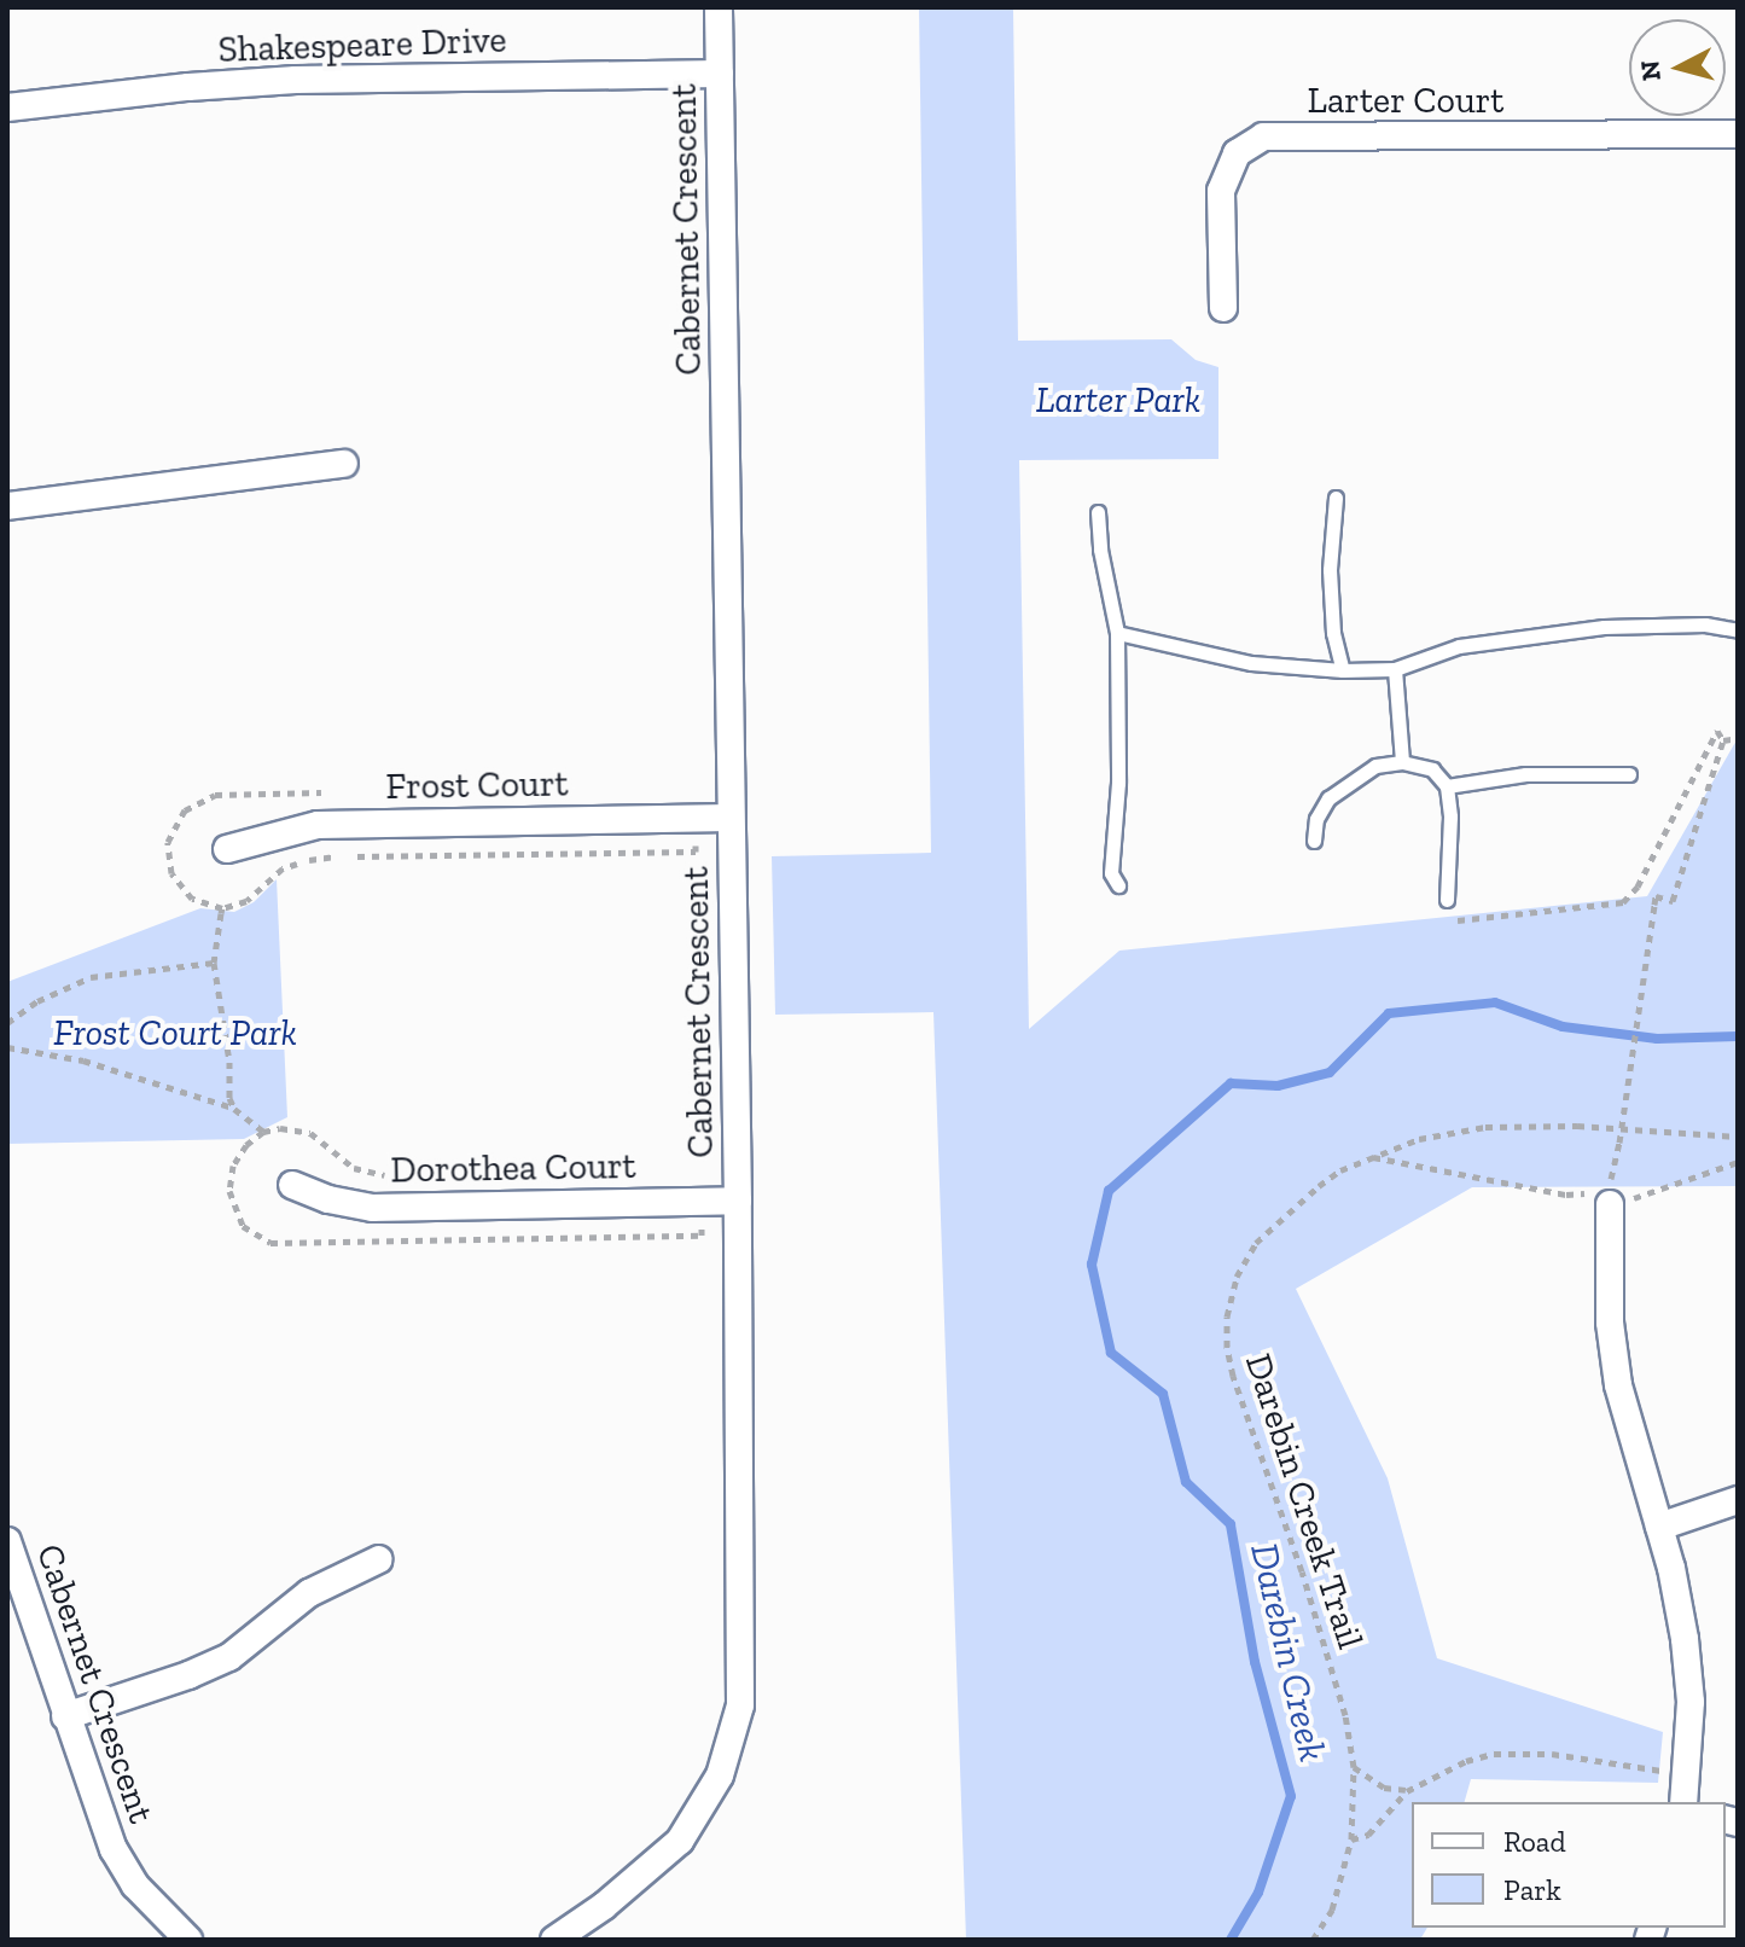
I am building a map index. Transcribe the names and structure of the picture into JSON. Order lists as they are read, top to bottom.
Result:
{
  "streets": {
    "street": [
      "Shakespeare Drive",
      "Larter Court",
      "Cabernet Crescent",
      "Frost Court",
      "Dorothea Court"
    ],
    "path": ["Darebin Creek Trail"]
  },
  "crossings": [
    ["Shakespeare Drive", "Cabernet Crescent"],
    ["Cabernet Crescent", "Frost Court"],
    ["Cabernet Crescent", "Dorothea Court"]
  ],
  "water": ["Darebin Creek"],
  "parks": ["Larter Park", "Frost Court Park"],
  "legend": ["Road", "Park"],
  "north": "left"
}
